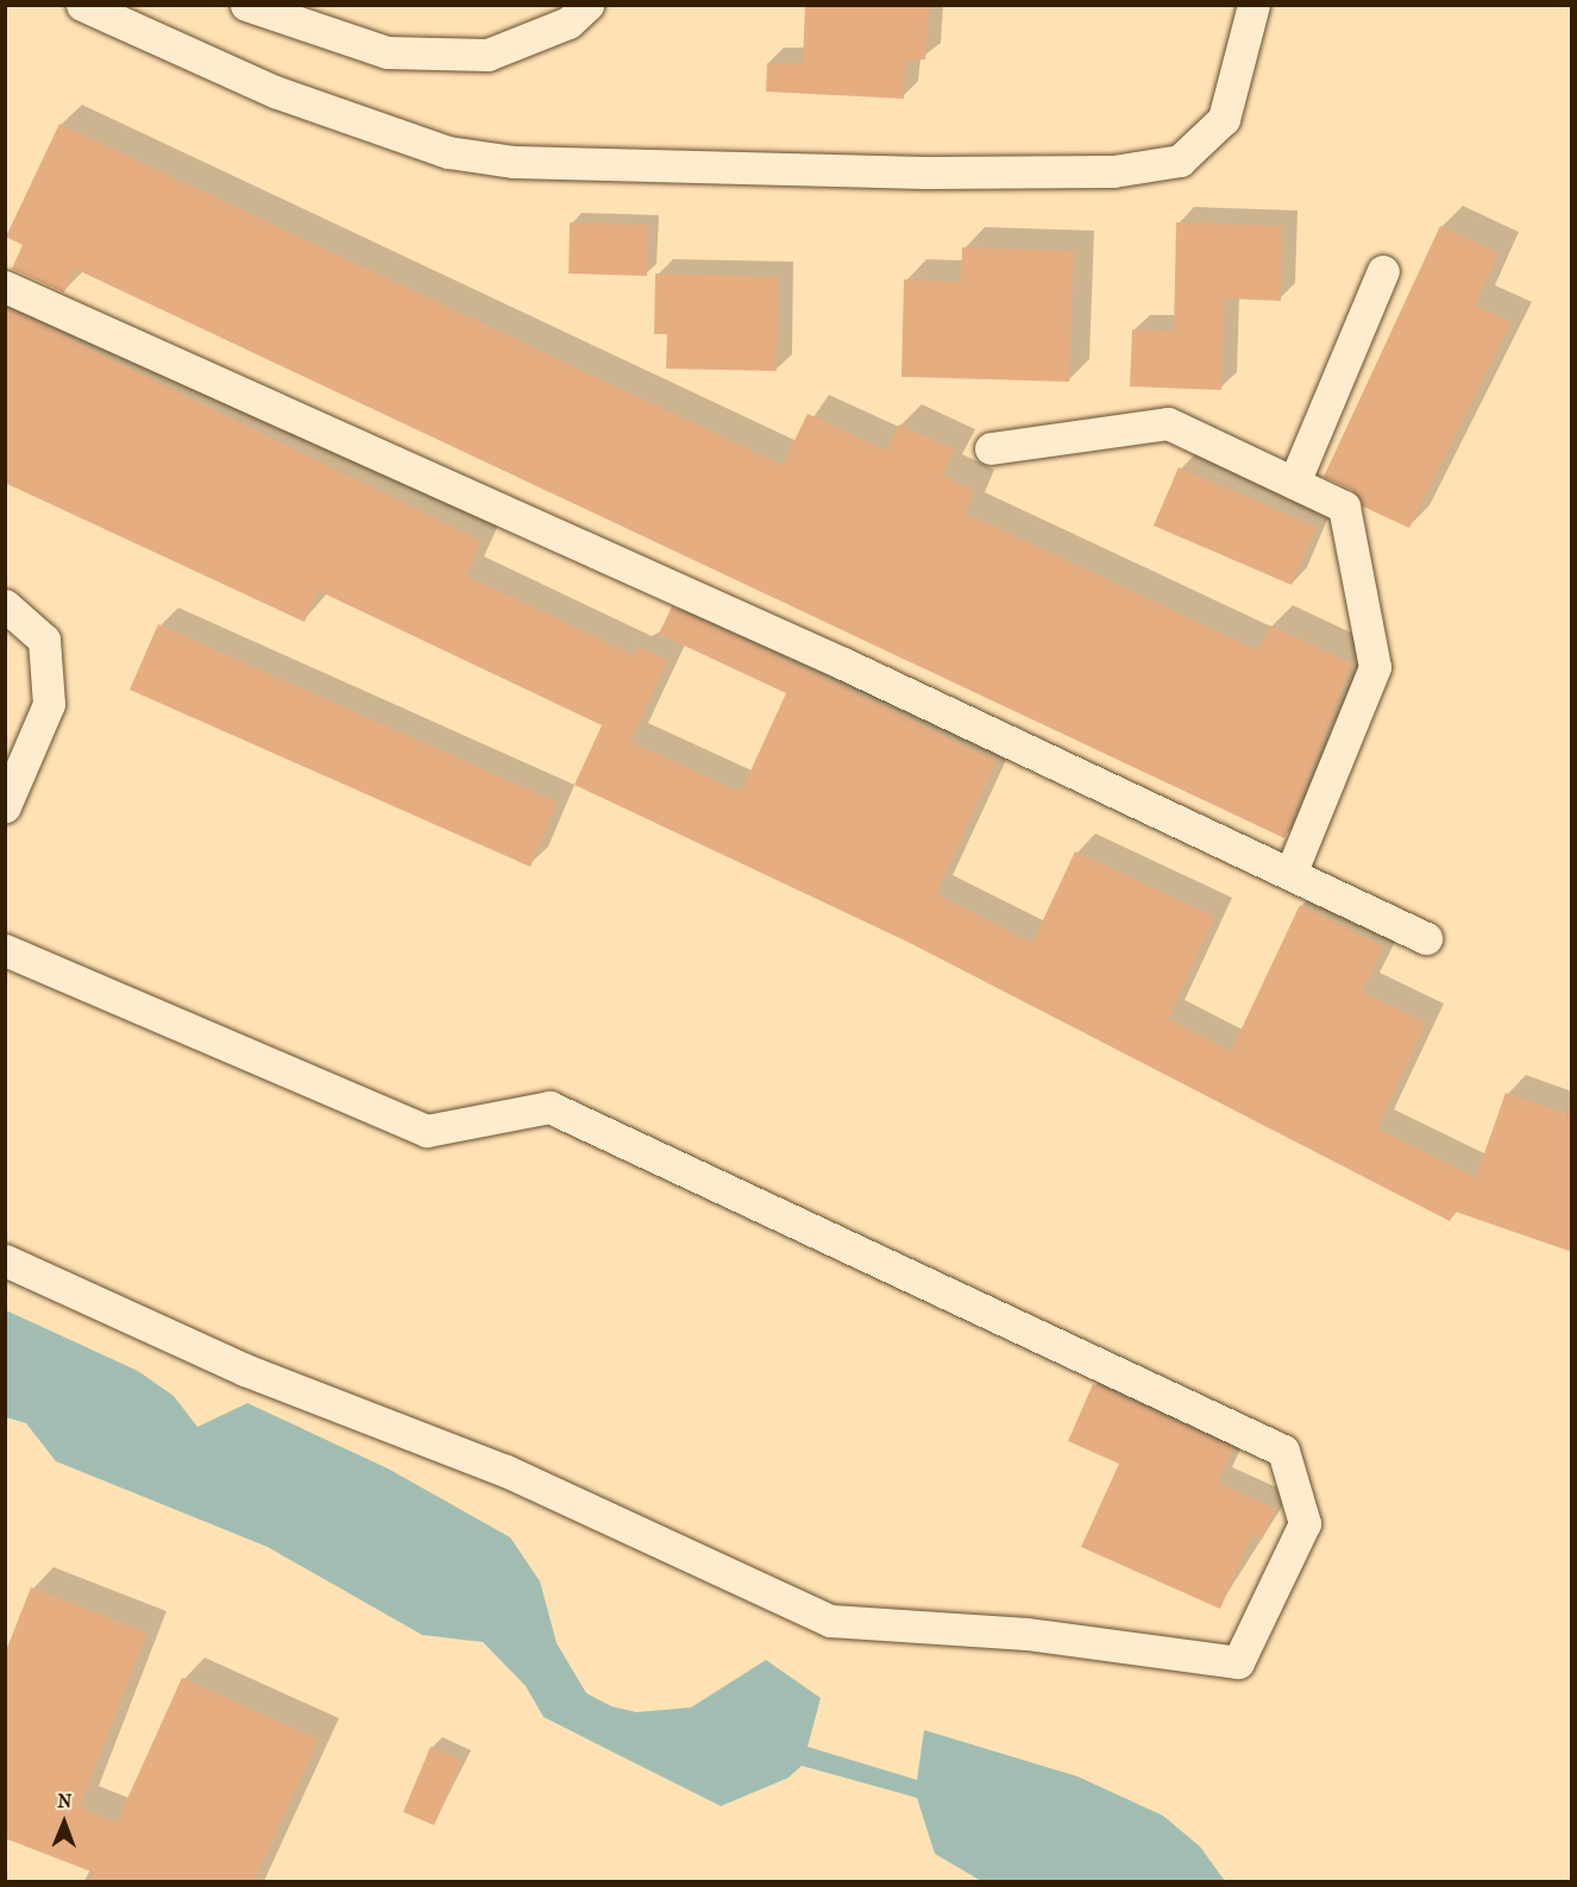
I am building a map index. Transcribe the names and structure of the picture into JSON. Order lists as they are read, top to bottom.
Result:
{
  "north": "top"
}
